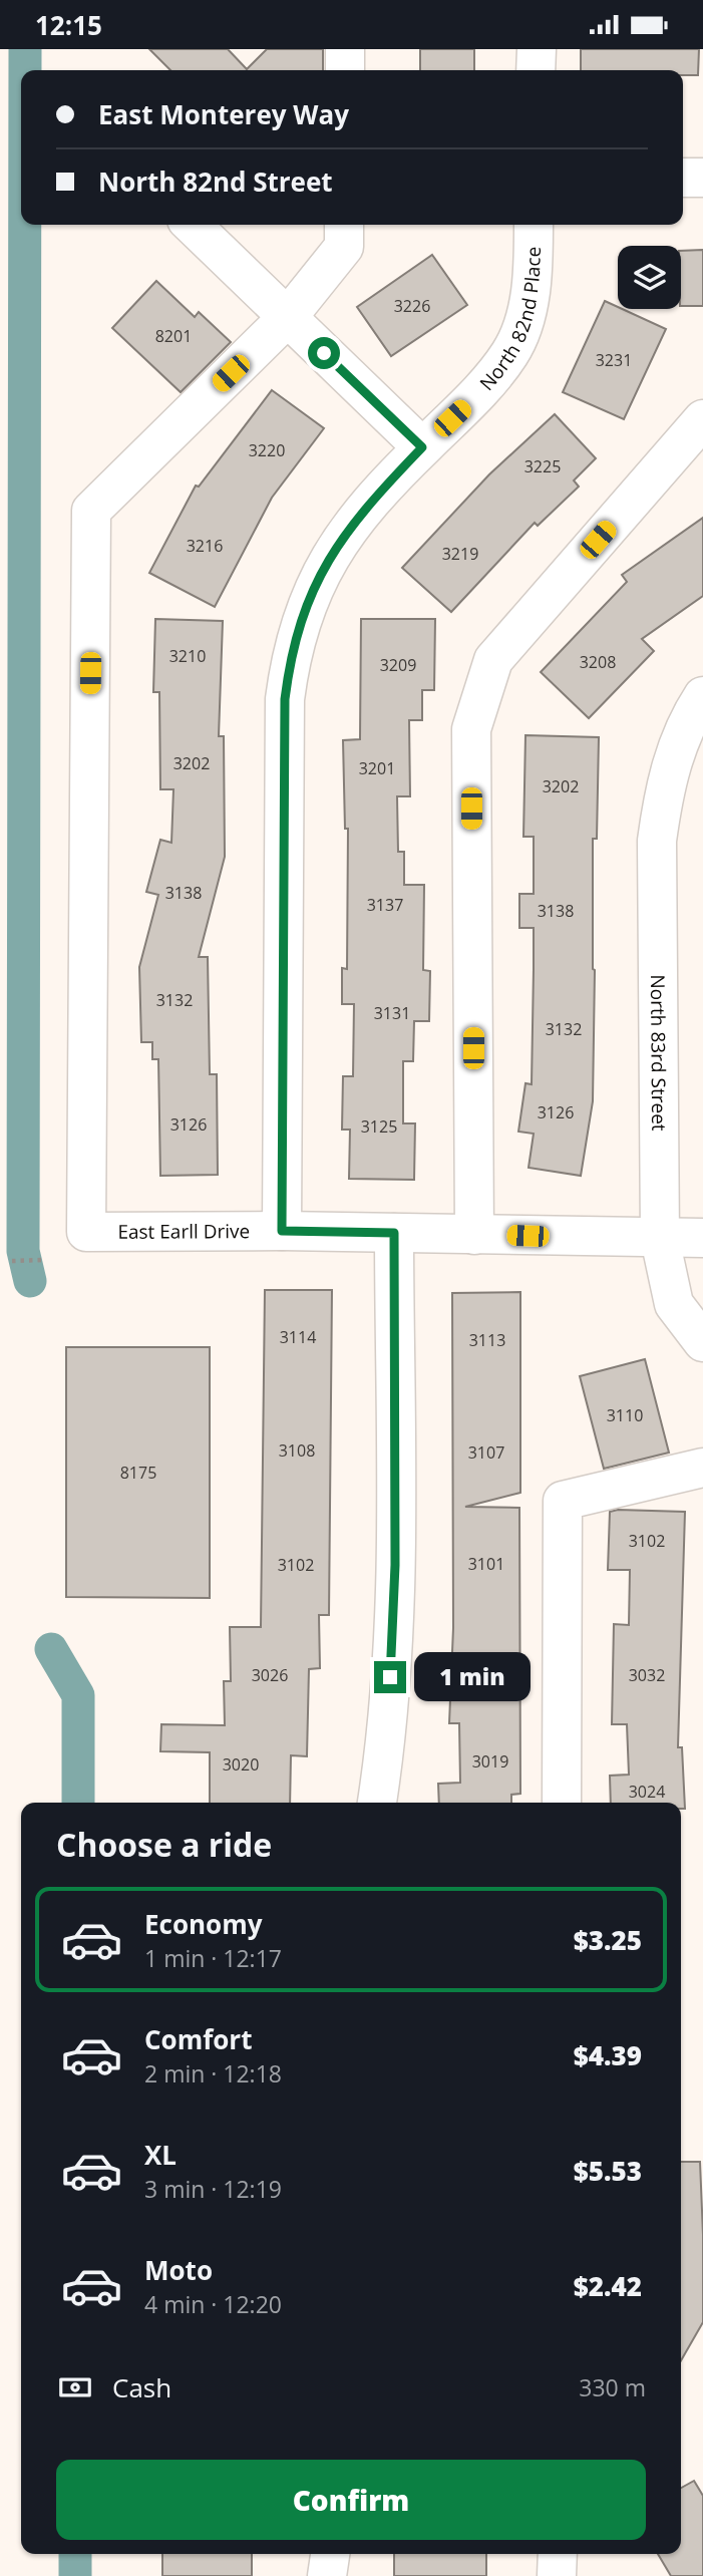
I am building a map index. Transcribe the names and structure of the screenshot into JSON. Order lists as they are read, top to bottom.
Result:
{
  "streets": {
    "street": ["North 82nd Place", "North 83rd Street", "East Earll Drive"]
  },
  "crossings": [
    ["North 82nd Place", "East Earll Drive"],
    ["North 83rd Street", "East Earll Drive"]
  ],
  "house_numbers": [
    "3226",
    "8201",
    "3231",
    "3220",
    "3225",
    "3216",
    "3219",
    "3210",
    "3208",
    "3209",
    "3202",
    "3201",
    "3202",
    "3138",
    "3137",
    "3138",
    "3132",
    "3131",
    "3132",
    "3126",
    "3126",
    "3125",
    "3114",
    "3113",
    "3110",
    "3108",
    "3107",
    "8175",
    "3102",
    "3101",
    "3102",
    "3026",
    "3032",
    "3019",
    "3020",
    "3024"
  ],
  "page": {
    "status": "12:15",
    "banner": ["East Monterey Way", "North 82nd Street"],
    "bubble": "1 min",
    "heading": "Choose a ride",
    "list": [
      {
        "name": "Economy",
        "note": "1 min · 12:17",
        "value": "$3.25"
      },
      {
        "name": "Comfort",
        "note": "2 min · 12:18",
        "value": "$4.39"
      },
      {
        "name": "XL",
        "note": "3 min · 12:19",
        "value": "$5.53"
      },
      {
        "name": "Moto",
        "note": "4 min · 12:20",
        "value": "$2.42"
      }
    ],
    "pay": ["Cash", "330 m"],
    "buttons": "Confirm"
  }
}
